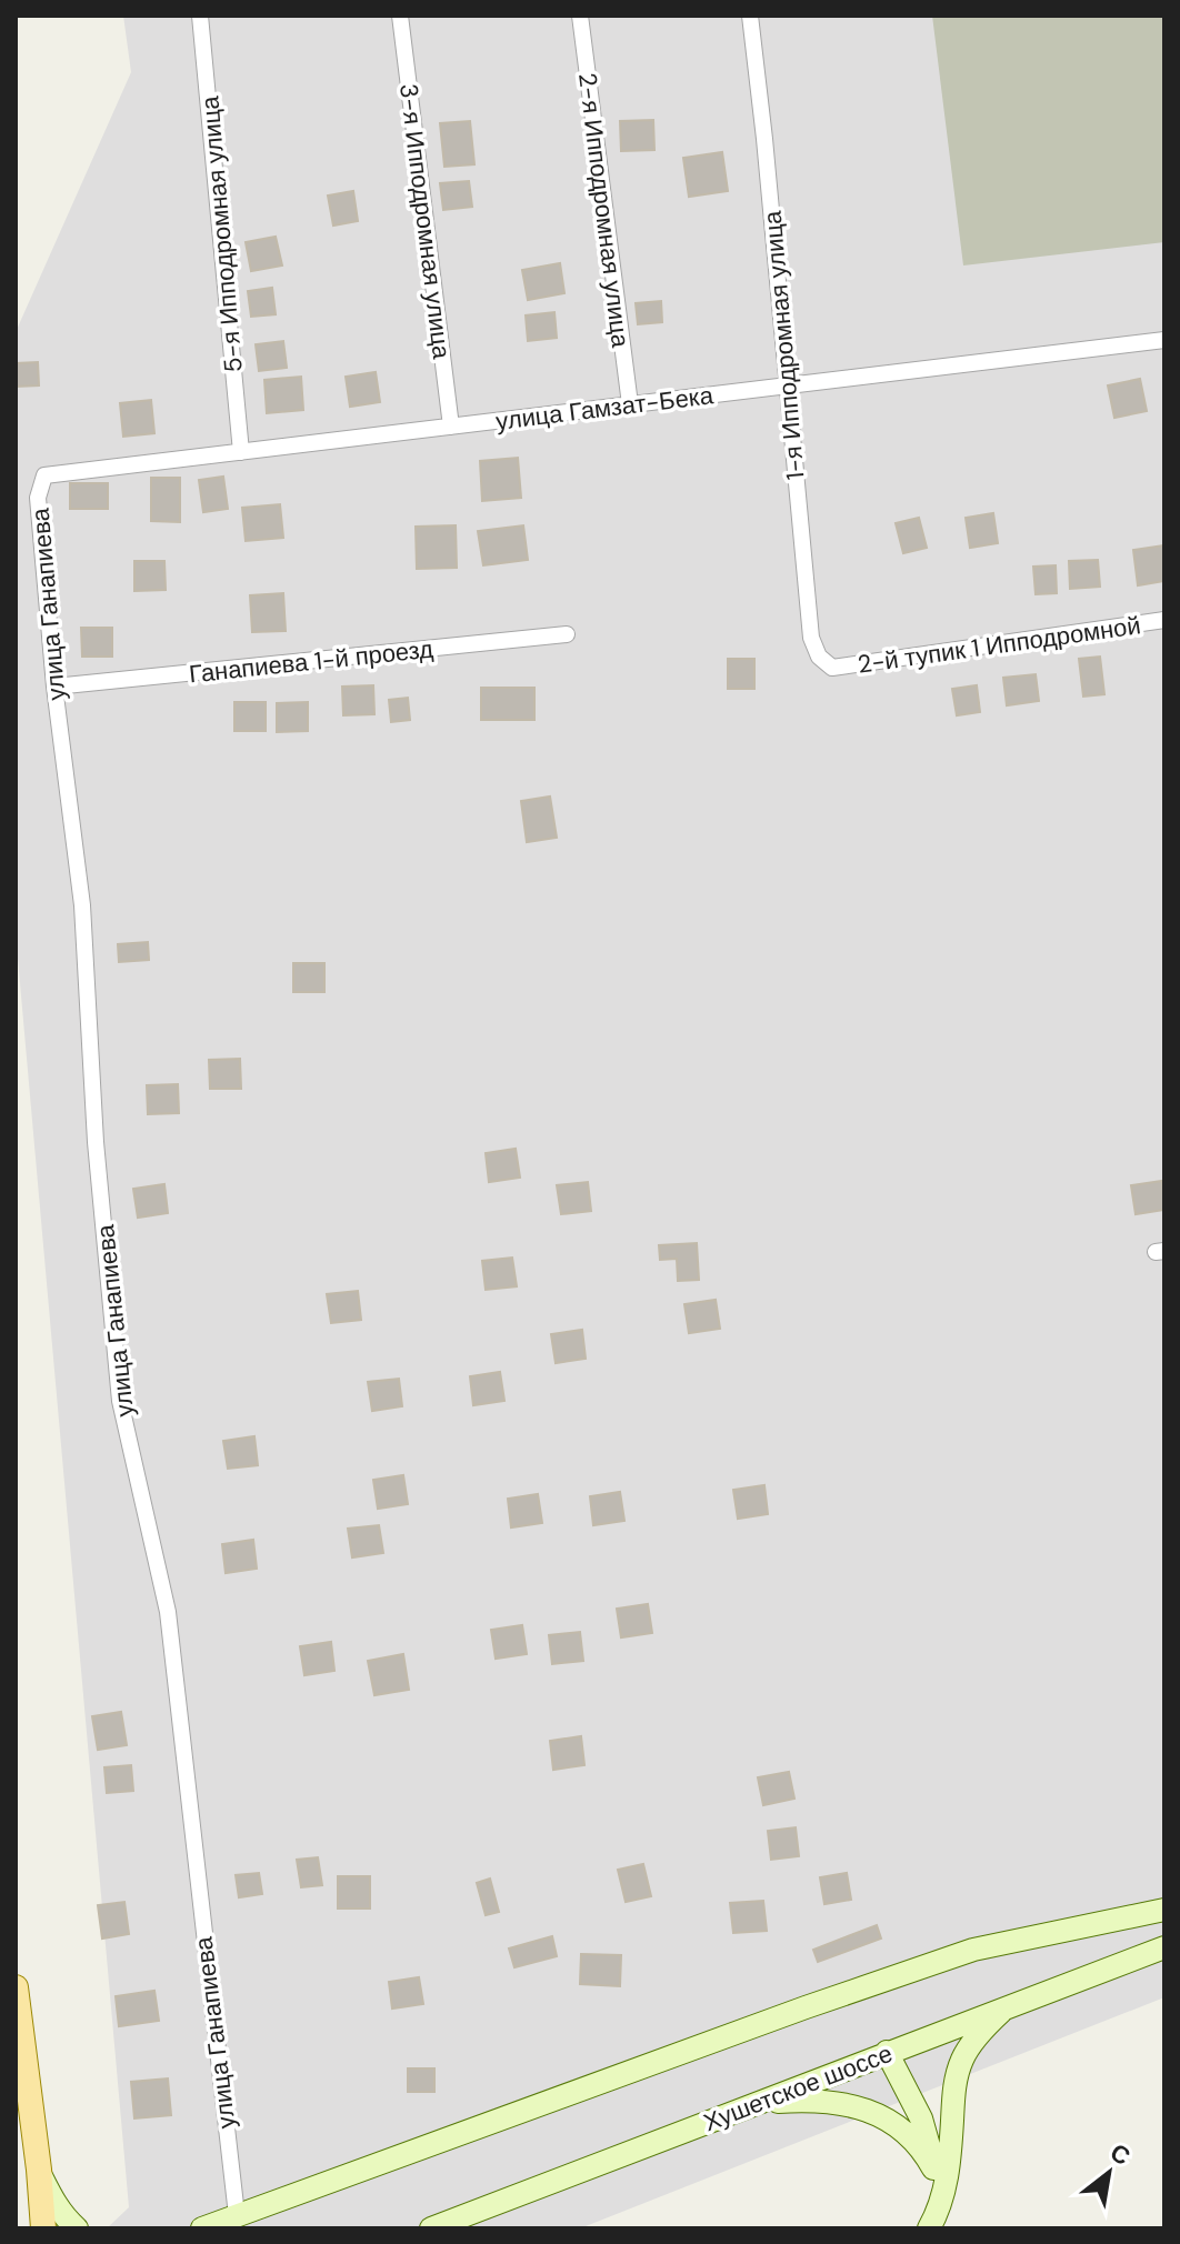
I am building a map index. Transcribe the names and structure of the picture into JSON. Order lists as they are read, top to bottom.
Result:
{
  "streets": {
    "main road": ["Хушетское шоссе"],
    "street": [
      "2-я Ипподромная улица",
      "3-я Ипподромная улица",
      "5-я Ипподромная улица",
      "1-я Ипподромная улица",
      "улица Гамзат-Бека",
      "улица Ганапиева",
      "2-й тупик 1 Ипподромной",
      "Ганапиева 1-й проезд"
    ]
  },
  "crossings": [
    ["2-я Ипподромная улица", "улица Гамзат-Бека"],
    ["3-я Ипподромная улица", "улица Гамзат-Бека"],
    ["5-я Ипподромная улица", "улица Гамзат-Бека"],
    ["1-я Ипподромная улица", "улица Гамзат-Бека"],
    ["1-я Ипподромная улица", "2-й тупик 1 Ипподромной"],
    ["улица Гамзат-Бека", "улица Ганапиева"],
    ["улица Ганапиева", "Ганапиева 1-й проезд"]
  ],
  "north": "top right"
}
